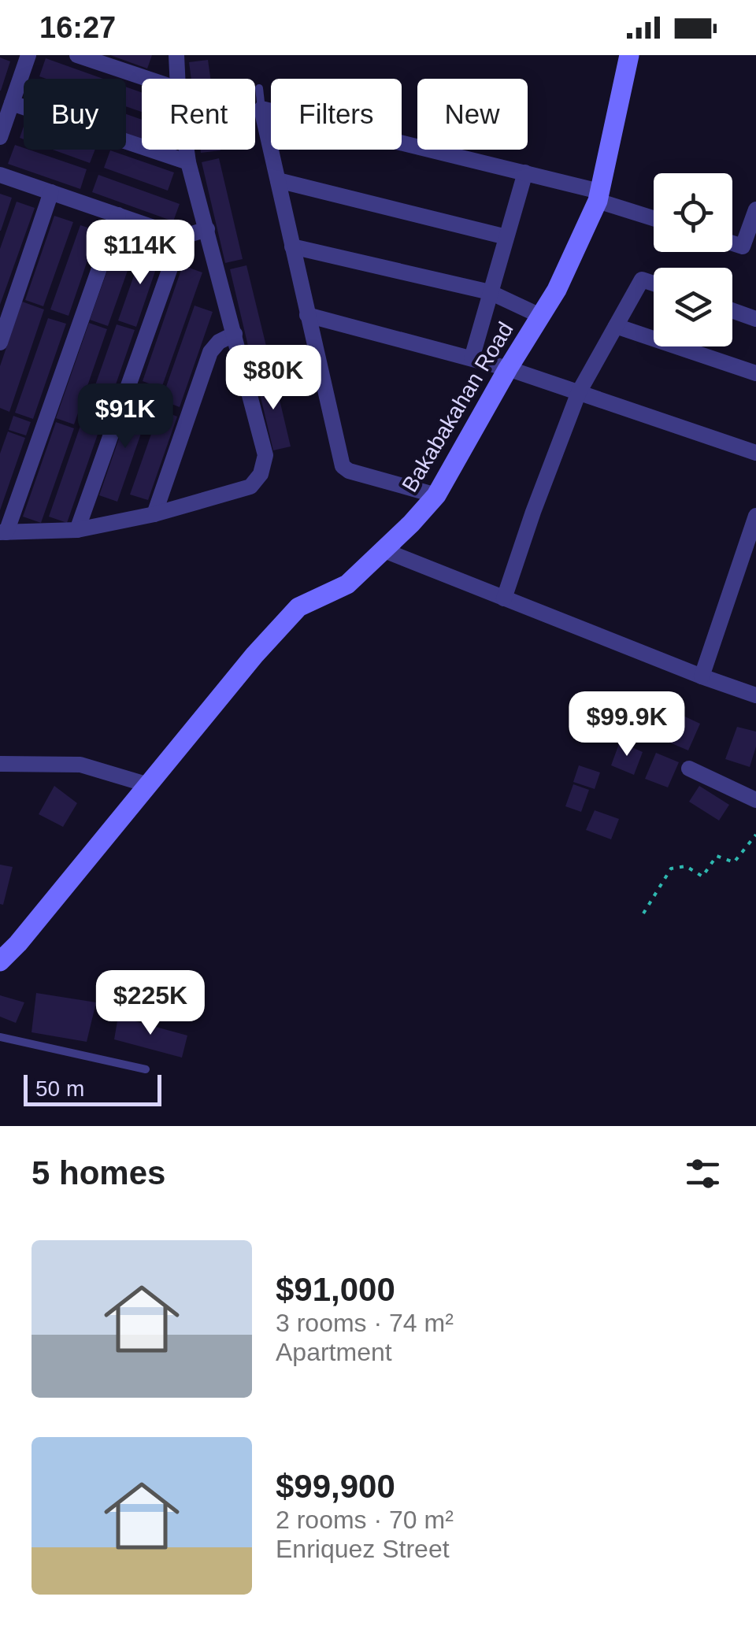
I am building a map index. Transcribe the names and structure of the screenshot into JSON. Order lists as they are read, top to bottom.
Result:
{
  "streets": {
    "street": ["Bakabakahan Road"]
  },
  "scale_bar": "50 m",
  "page": {
    "status": "16:27",
    "chip": [
      "Buy",
      "Rent",
      "Filters",
      "New"
    ],
    "price": [
      "$114K",
      "$80K",
      "$91K",
      "$99.9K",
      "$225K"
    ],
    "scale": "50 m",
    "heading": "5 homes",
    "list": [
      {
        "name": "$91,000",
        "note": "3 rooms · 74 m² · Apartment"
      },
      {
        "name": "$99,900",
        "note": "2 rooms · 70 m² · Enriquez Street"
      }
    ]
  }
}
